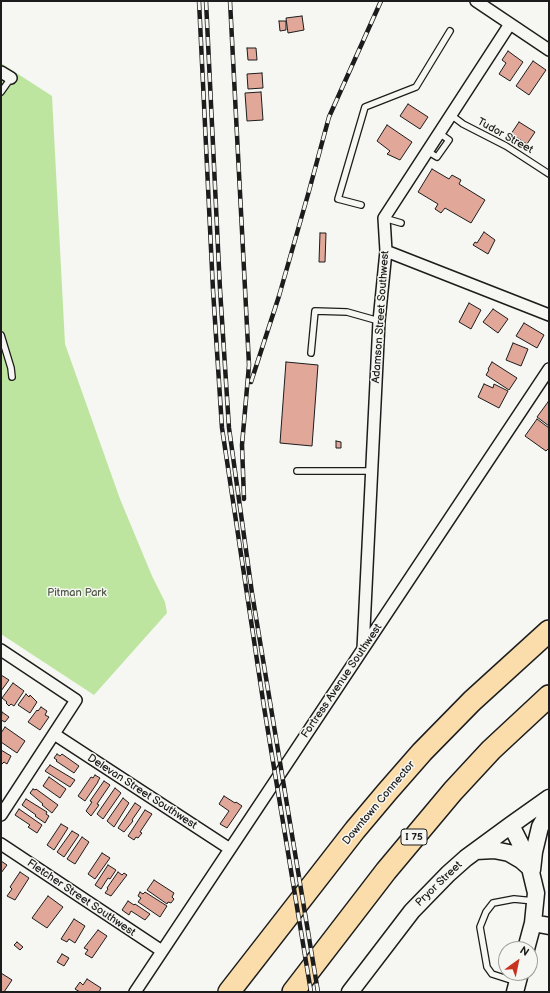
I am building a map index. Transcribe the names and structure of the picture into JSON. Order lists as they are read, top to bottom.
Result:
{
  "streets": {
    "highway": ["Downtown Connector", "I 75"],
    "main road": ["Pryor Street"],
    "street": [
      "Adamson Street Southwest",
      "Fortress Avenue Southwest",
      "Delevan Street Southwest",
      "Fletcher Street Southwest"
    ],
    "lane": ["Tudor Street"]
  },
  "crossings": [
    ["Adamson Street Southwest", "Fortress Avenue Southwest"],
    ["Fortress Avenue Southwest", "Delevan Street Southwest"],
    ["Fortress Avenue Southwest", "Fletcher Street Southwest"]
  ],
  "parks": ["Pitman Park"],
  "north": "top right"
}
